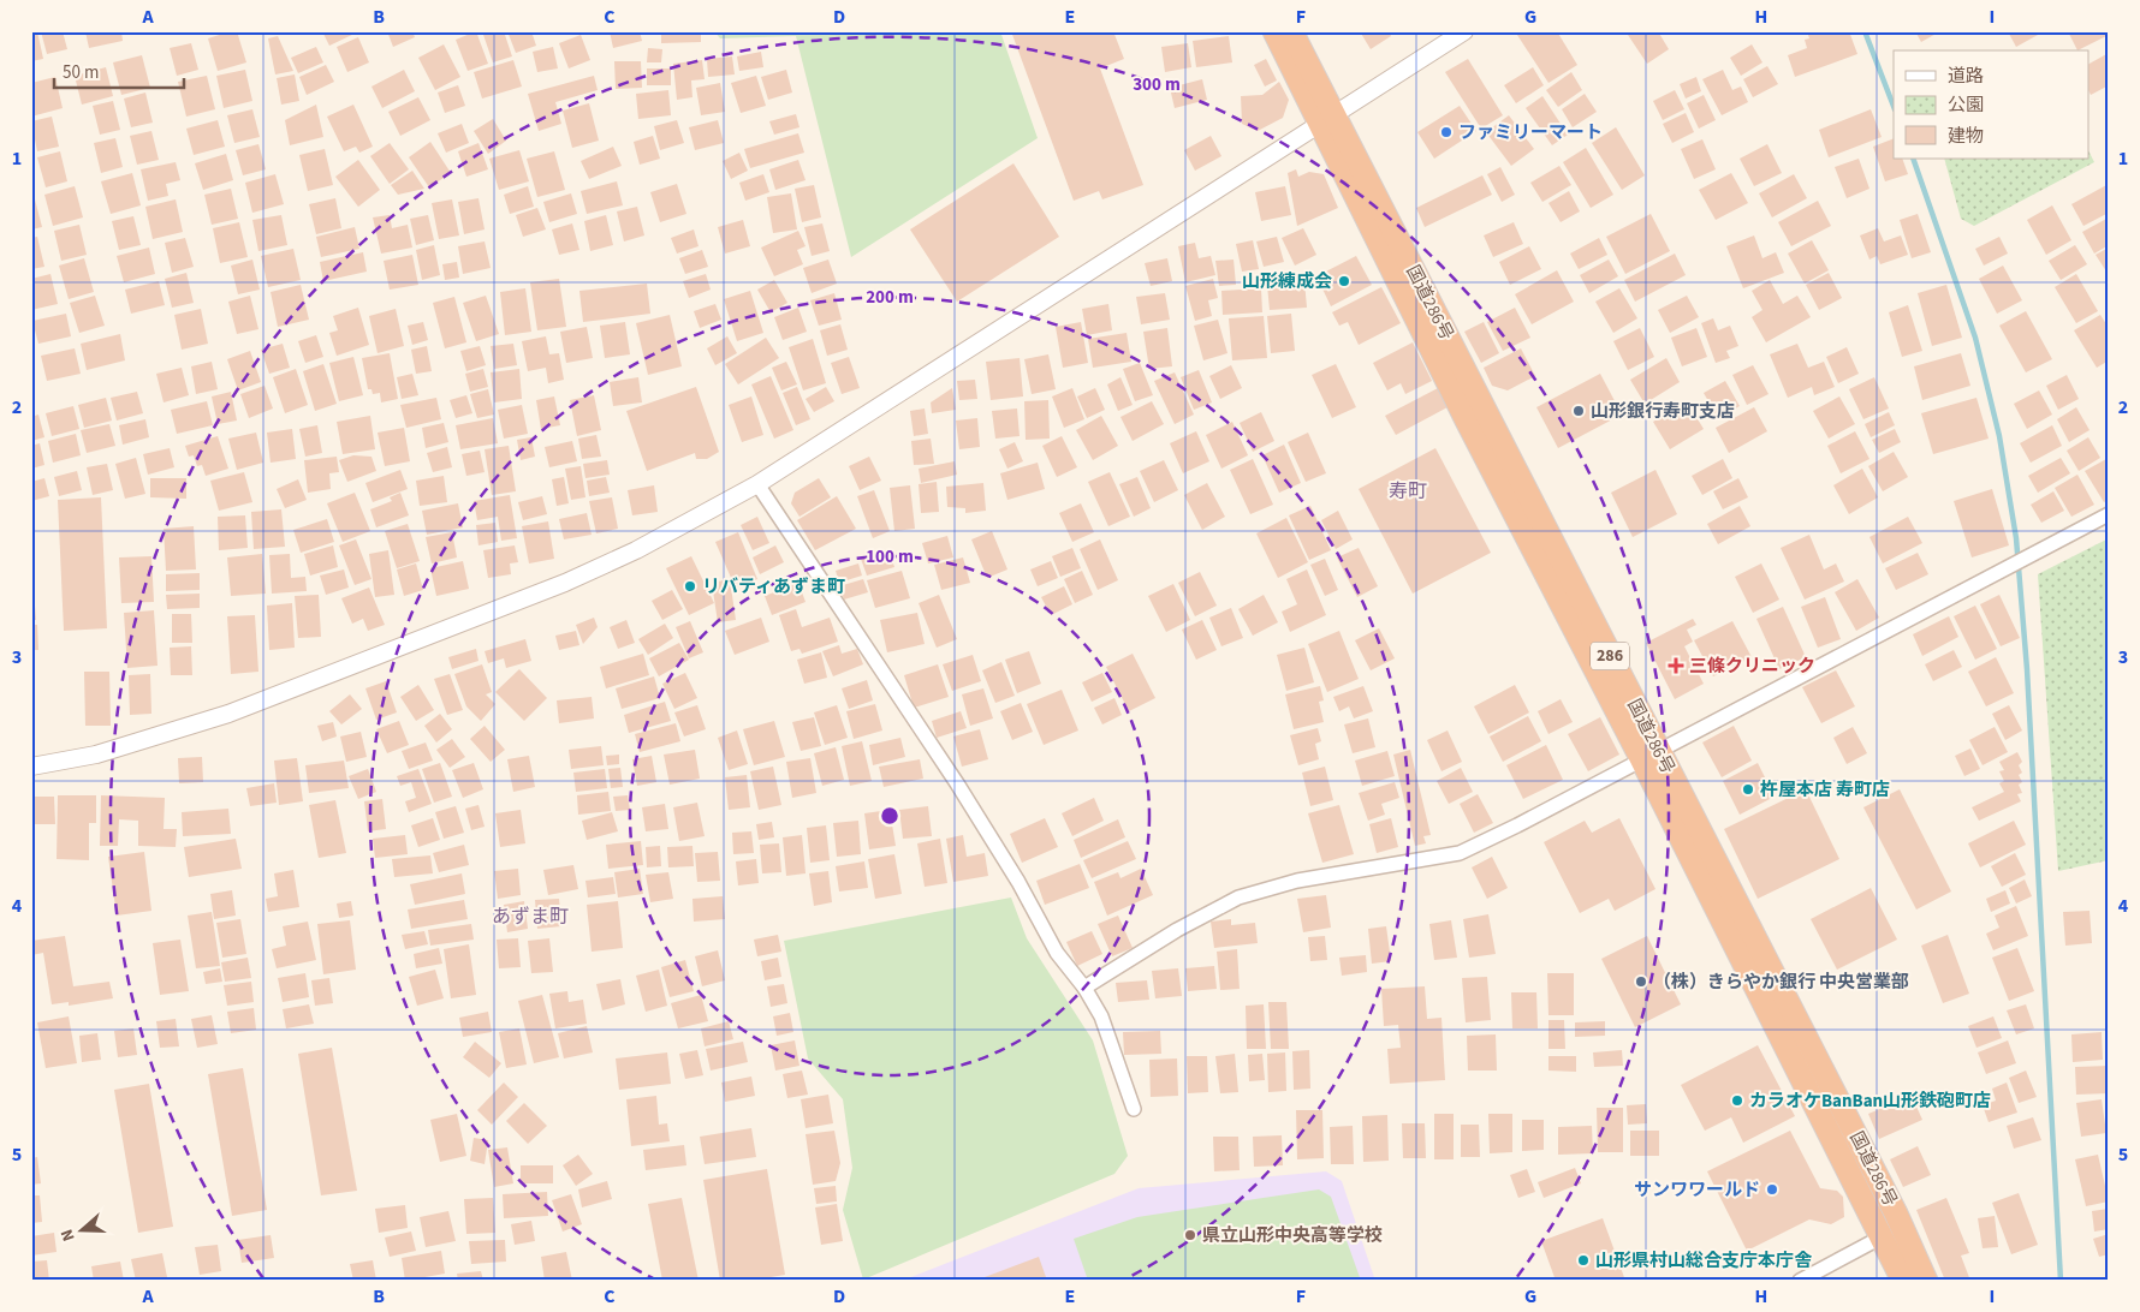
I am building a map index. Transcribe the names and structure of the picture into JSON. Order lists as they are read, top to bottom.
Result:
{
  "streets": {
    "highway": ["国道286号", "286"]
  },
  "districts": ["寿町", "あずま町"],
  "places": {
    "other": [
      "ファミリーマート",
      "山形練成会",
      "山形銀行寿町支店",
      "リバティあずま町",
      "杵屋本店 寿町店",
      "（株）きらやか銀行 中央営業部",
      "カラオケBanBan山形鉄砲町店",
      "サンワワールド",
      "県立山形中央高等学校",
      "山形県村山総合支庁本庁舎"
    ],
    "health": ["三條クリニック"]
  },
  "legend": ["道路", "公園", "建物"],
  "scale_bar": "50 m",
  "north": "left",
  "grid": {
    "columns": [
      "A",
      "B",
      "C",
      "D",
      "E",
      "F",
      "G",
      "H",
      "I"
    ],
    "rows": [
      "1",
      "2",
      "3",
      "4",
      "5"
    ]
  },
  "rings": ["300 m", "200 m", "100 m"]
}
